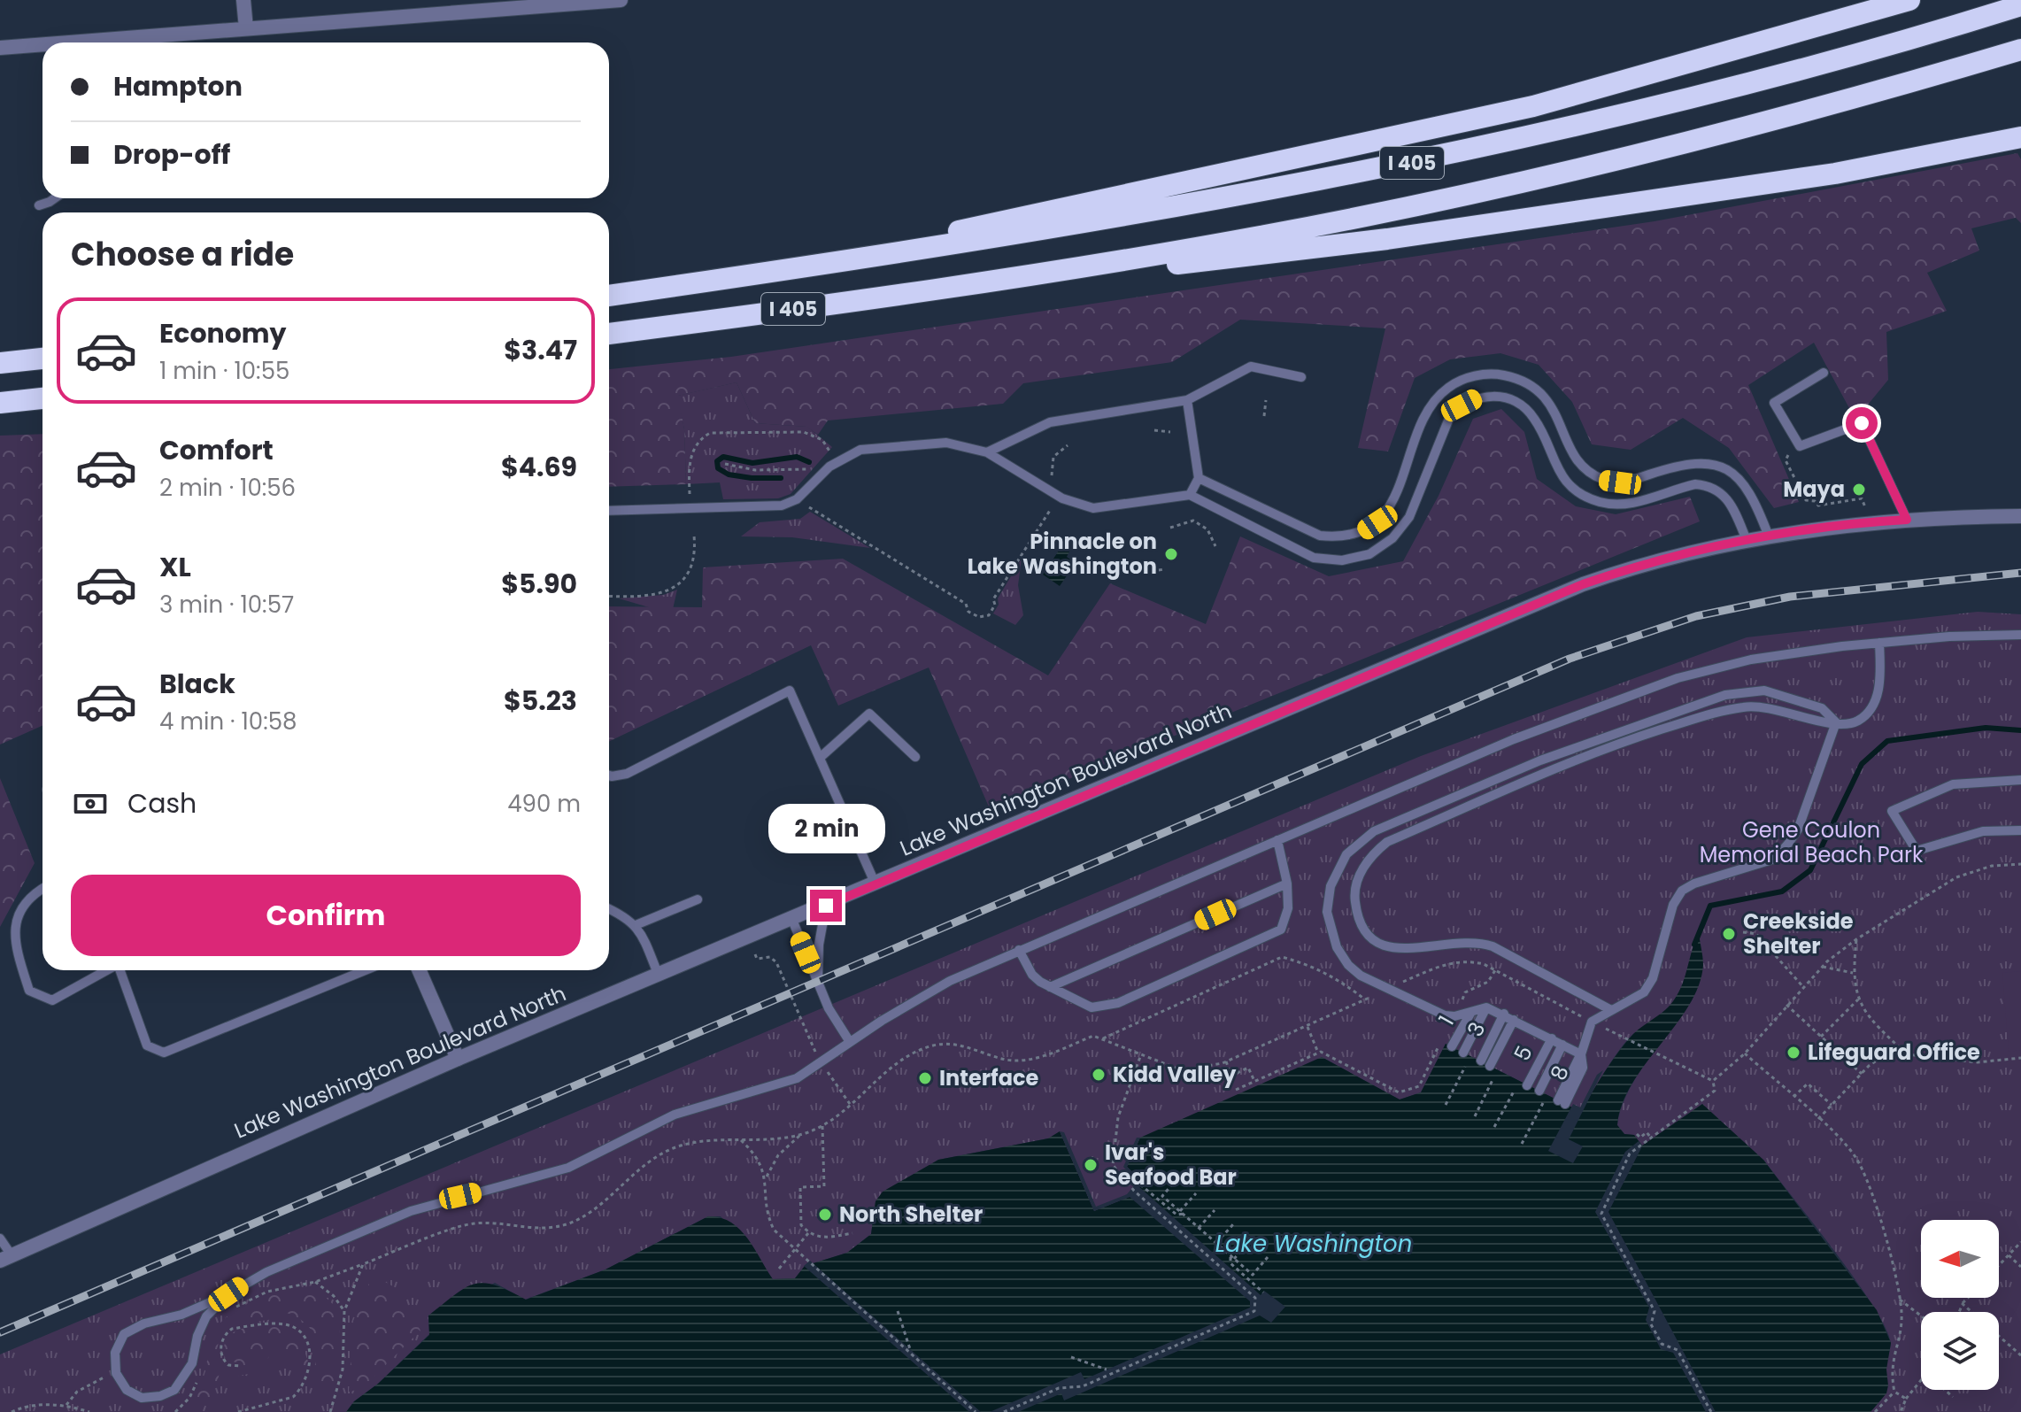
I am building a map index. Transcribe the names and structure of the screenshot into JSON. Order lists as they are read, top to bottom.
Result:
{
  "streets": {
    "highway": ["I 405"],
    "street": ["Lake Washington Boulevard North"],
    "lane": ["1", "3", "5"]
  },
  "water": ["Lake Washington"],
  "parks": ["Gene Coulon Memorial Beach Park"],
  "places": [
    "Maya",
    "Pinnacle on Lake Washington",
    "Creekside Shelter",
    "Lifeguard Office",
    "Kidd Valley",
    "Interface",
    "Ivar's Seafood Bar",
    "North Shelter"
  ],
  "north": "left",
  "page": {
    "banner": ["Hampton", "Drop-off"],
    "heading": "Choose a ride",
    "list": [
      {
        "name": "Economy",
        "note": "1 min · 10:55",
        "value": "$3.47"
      },
      {
        "name": "Comfort",
        "note": "2 min · 10:56",
        "value": "$4.69"
      },
      {
        "name": "XL",
        "note": "3 min · 10:57",
        "value": "$5.90"
      },
      {
        "name": "Black",
        "note": "4 min · 10:58",
        "value": "$5.23"
      }
    ],
    "pay": ["Cash", "490 m"],
    "bubble": "2 min",
    "buttons": "Confirm"
  }
}
